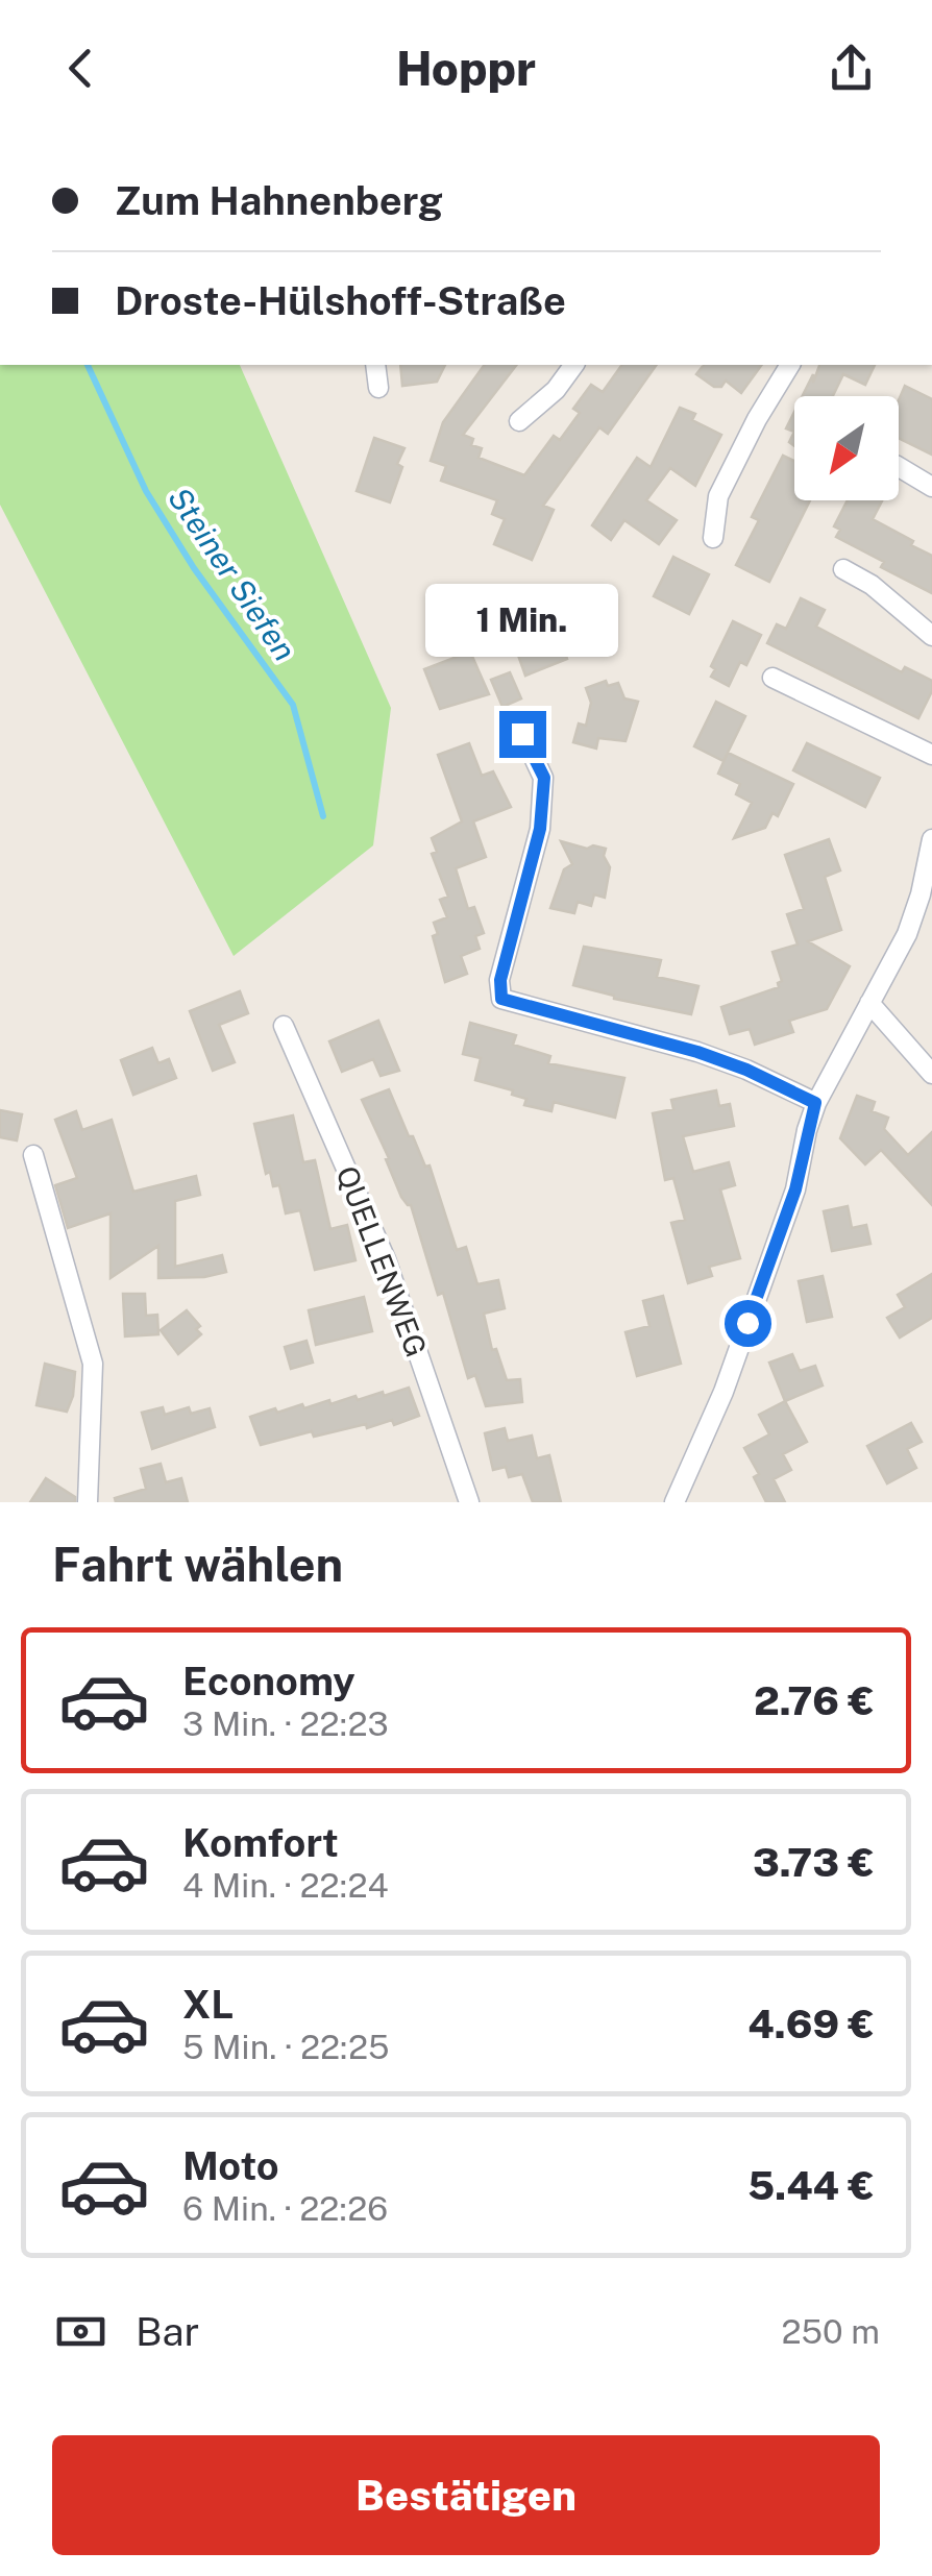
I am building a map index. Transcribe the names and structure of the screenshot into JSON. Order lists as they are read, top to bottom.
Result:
{
  "streets": {
    "street": ["QUELLENWEG"]
  },
  "water": ["Steiner Siefen"],
  "north": "bottom left",
  "page": {
    "header": "Hoppr",
    "banner": ["Zum Hahnenberg", "Droste-Hülshoff-Straße"],
    "bubble": "1 Min.",
    "heading": "Fahrt wählen",
    "list": [
      {
        "name": "Economy",
        "note": "3 Min. · 22:23",
        "value": "2.76 €"
      },
      {
        "name": "Komfort",
        "note": "4 Min. · 22:24",
        "value": "3.73 €"
      },
      {
        "name": "XL",
        "note": "5 Min. · 22:25",
        "value": "4.69 €"
      },
      {
        "name": "Moto",
        "note": "6 Min. · 22:26",
        "value": "5.44 €"
      }
    ],
    "pay": ["Bar", "250 m"],
    "buttons": "Bestätigen"
  }
}
